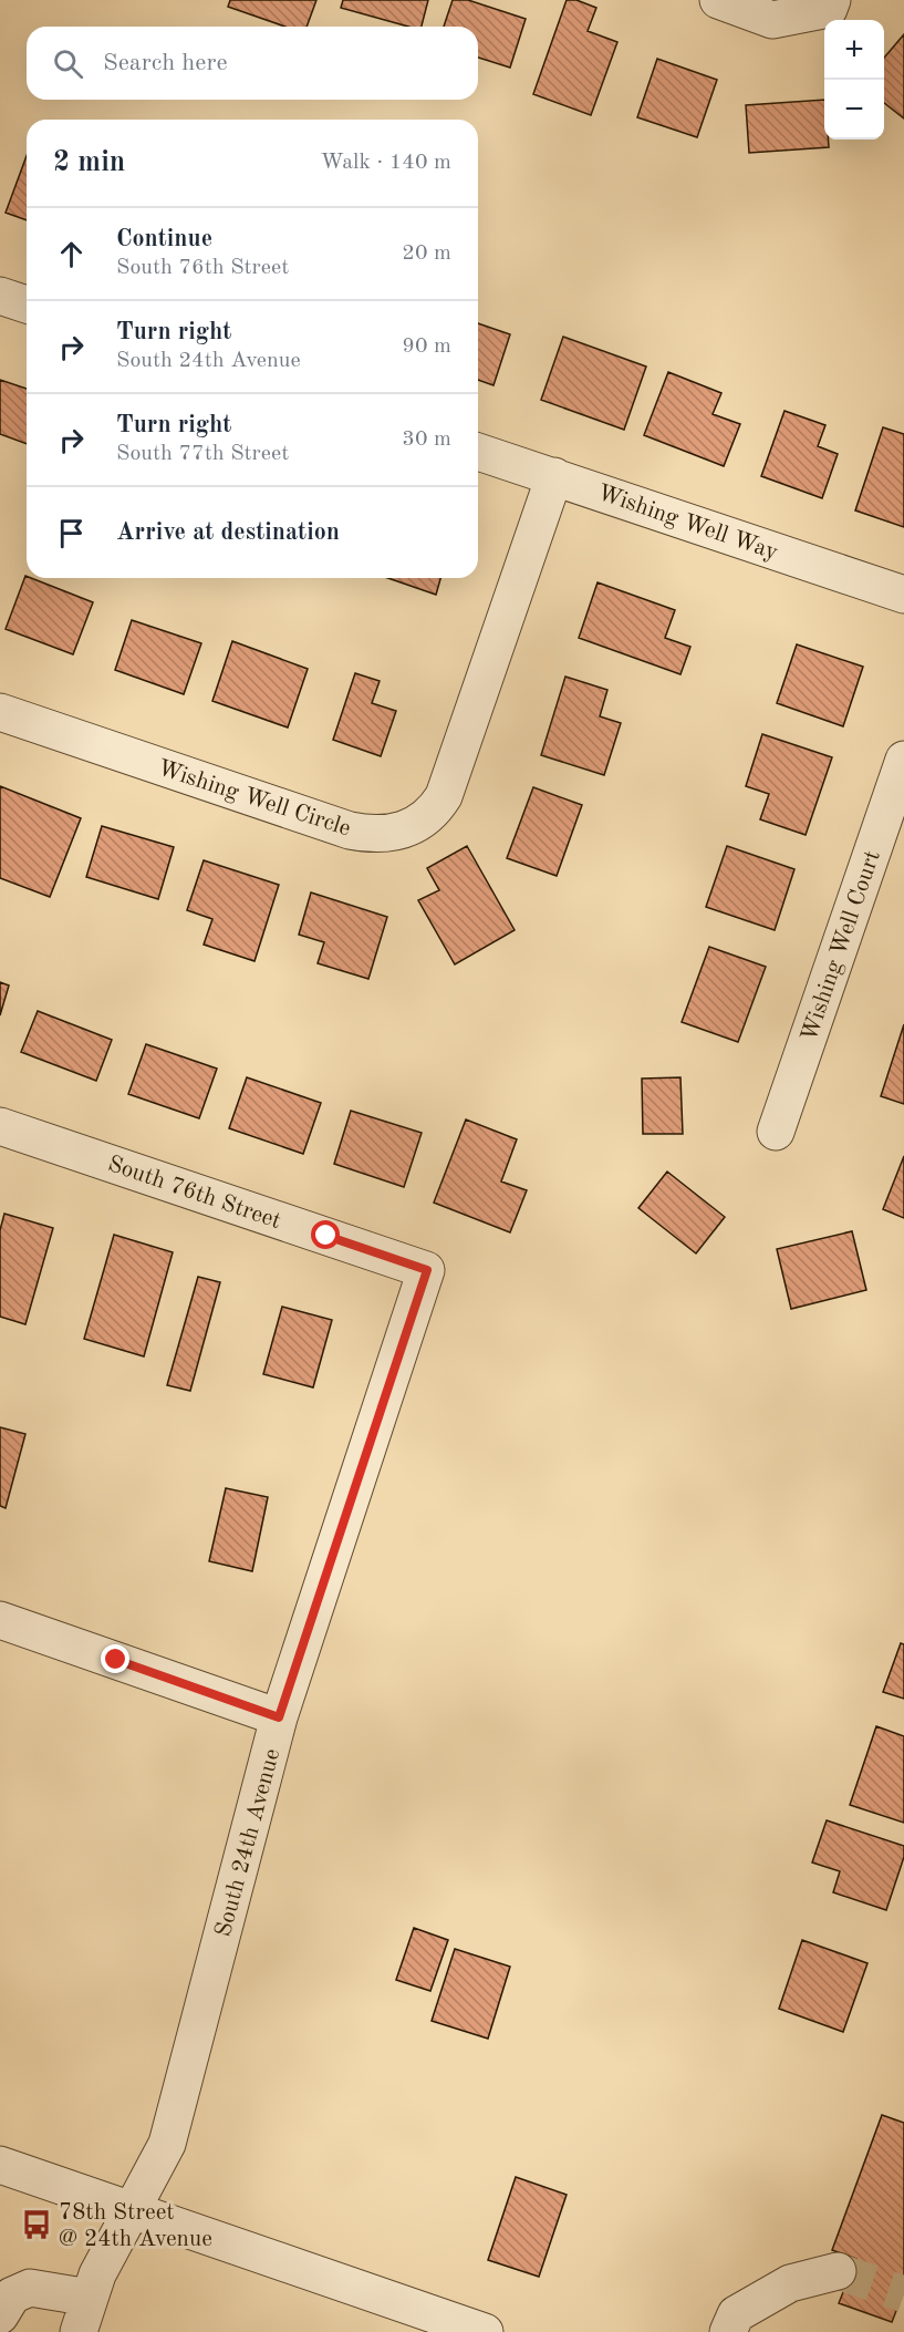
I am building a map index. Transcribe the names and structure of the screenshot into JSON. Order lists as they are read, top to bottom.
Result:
{
  "streets": {
    "street": [
      "Wishing Well Way",
      "Wishing Well Circle",
      "Wishing Well Court",
      "South 76th Street",
      "South 24th Avenue"
    ]
  },
  "crossings": [
    ["Wishing Well Way", "Wishing Well Circle"],
    ["South 76th Street", "South 24th Avenue"]
  ],
  "places": {
    "bus stop": ["78th Street @ 24th Avenue"]
  },
  "page": {
    "map_buttons": ["+", "−"],
    "search": "Search here",
    "heading": ["2 min", "Walk · 140 m"],
    "list": [
      ["Continue", "South 76th Street", "20 m"],
      ["Turn right", "South 24th Avenue", "90 m"],
      ["Turn right", "South 77th Street", "30 m"],
      "Arrive at destination"
    ]
  }
}
